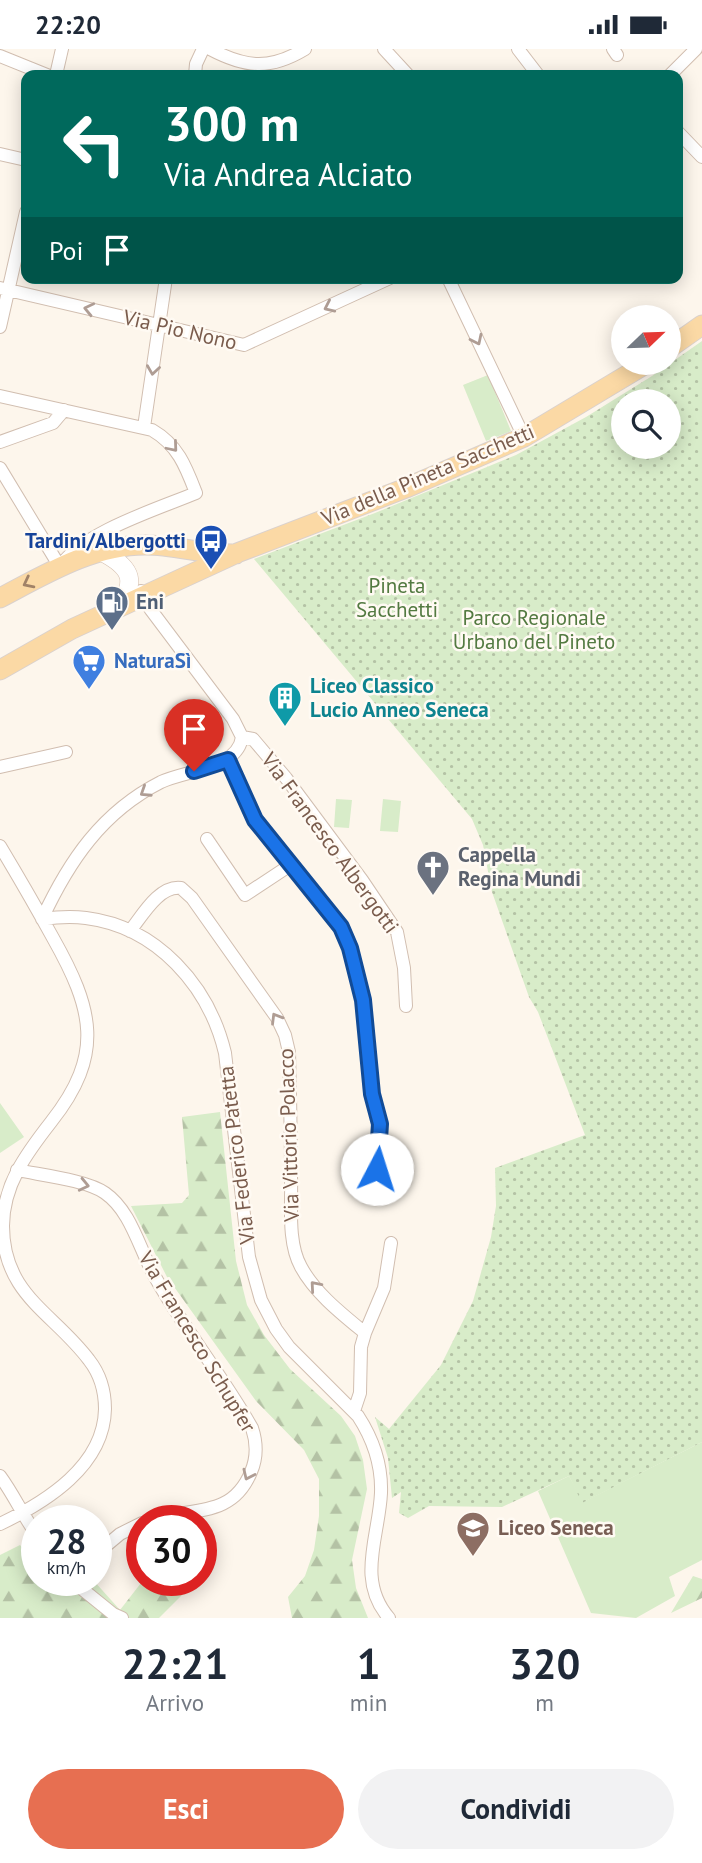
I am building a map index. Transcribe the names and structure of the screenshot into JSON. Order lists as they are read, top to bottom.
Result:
{
  "streets": {
    "main road": ["Via della Pineta Sacchetti"],
    "street": [
      "Via Pio Nono",
      "Via Francesco Albergotti",
      "Via Vittorio Polacco",
      "Via Federico Patetta",
      "Via Francesco Schupfer"
    ]
  },
  "crossings": [
    ["Via della Pineta Sacchetti", "Via Francesco Albergotti"],
    ["Via Vittorio Polacco", "Via Federico Patetta"]
  ],
  "one_way": ["Via Francesco Schupfer"],
  "parks": ["Pineta Sacchetti", "Parco Regionale Urbano del Pineto"],
  "places": {
    "bus stop": ["Tardini/Albergotti"],
    "fuel station": ["Eni"],
    "supermarket": ["NaturaSì"],
    "building": ["Liceo Classico Lucio Anneo Seneca"],
    "church": ["Cappella Regina Mundi"],
    "school or university": ["Liceo Seneca"]
  },
  "north": "top right",
  "page": {
    "status": "22:20",
    "turn": ["300 m", "Via Andrea Alciato"],
    "then": "Poi",
    "speed": "28 km/h",
    "limit": "30",
    "eta": [
      "22:21",
      "Arrivo",
      "1",
      "min",
      "320",
      "m"
    ],
    "buttons": ["Esci", "Condividi"]
  }
}
